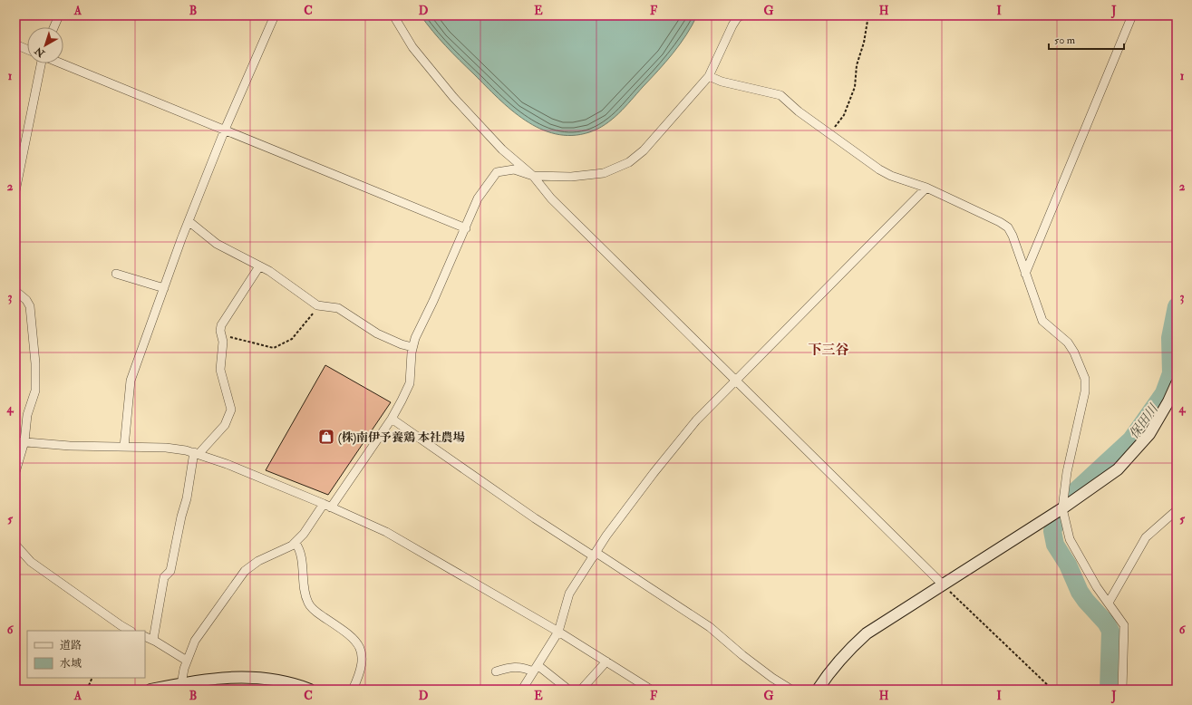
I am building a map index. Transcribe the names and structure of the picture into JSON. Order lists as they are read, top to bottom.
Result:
{
  "districts": ["下三谷"],
  "water": ["保田川"],
  "places": {
    "shop": ["(株)南伊予養鶏 本社農場"]
  },
  "legend": ["道路", "水域"],
  "scale_bar": "50 m",
  "north": "bottom left",
  "grid": {
    "columns": [
      "A",
      "B",
      "C",
      "D",
      "E",
      "F",
      "G",
      "H",
      "I",
      "J"
    ],
    "rows": [
      "1",
      "2",
      "3",
      "4",
      "5",
      "6"
    ]
  }
}
